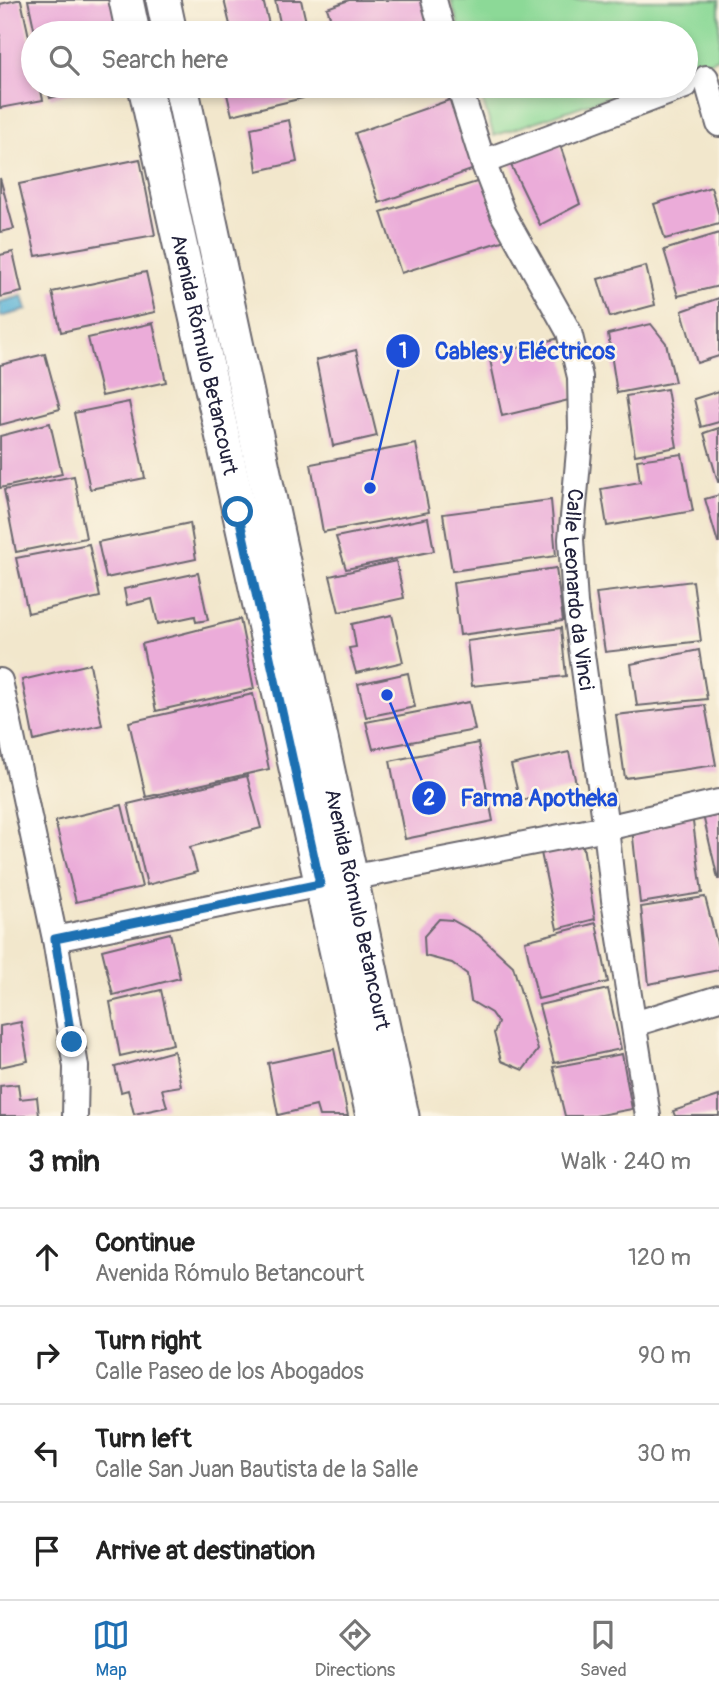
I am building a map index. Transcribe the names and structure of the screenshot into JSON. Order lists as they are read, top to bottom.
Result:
{
  "streets": {
    "main road": ["Avenida Rómulo Betancourt"],
    "street": ["Calle Leonardo da Vinci"]
  },
  "places": ["Cables y Eléctricos", "Farma Apotheka"],
  "page": {
    "search": "Search here",
    "heading": ["3 min", "Walk · 240 m"],
    "list": [
      ["Continue", "Avenida Rómulo Betancourt", "120 m"],
      ["Turn right", "Calle Paseo de los Abogados", "90 m"],
      ["Turn left", "Calle San Juan Bautista de la Salle", "30 m"],
      "Arrive at destination"
    ],
    "nav": ["Map", "Directions", "Saved"]
  }
}
